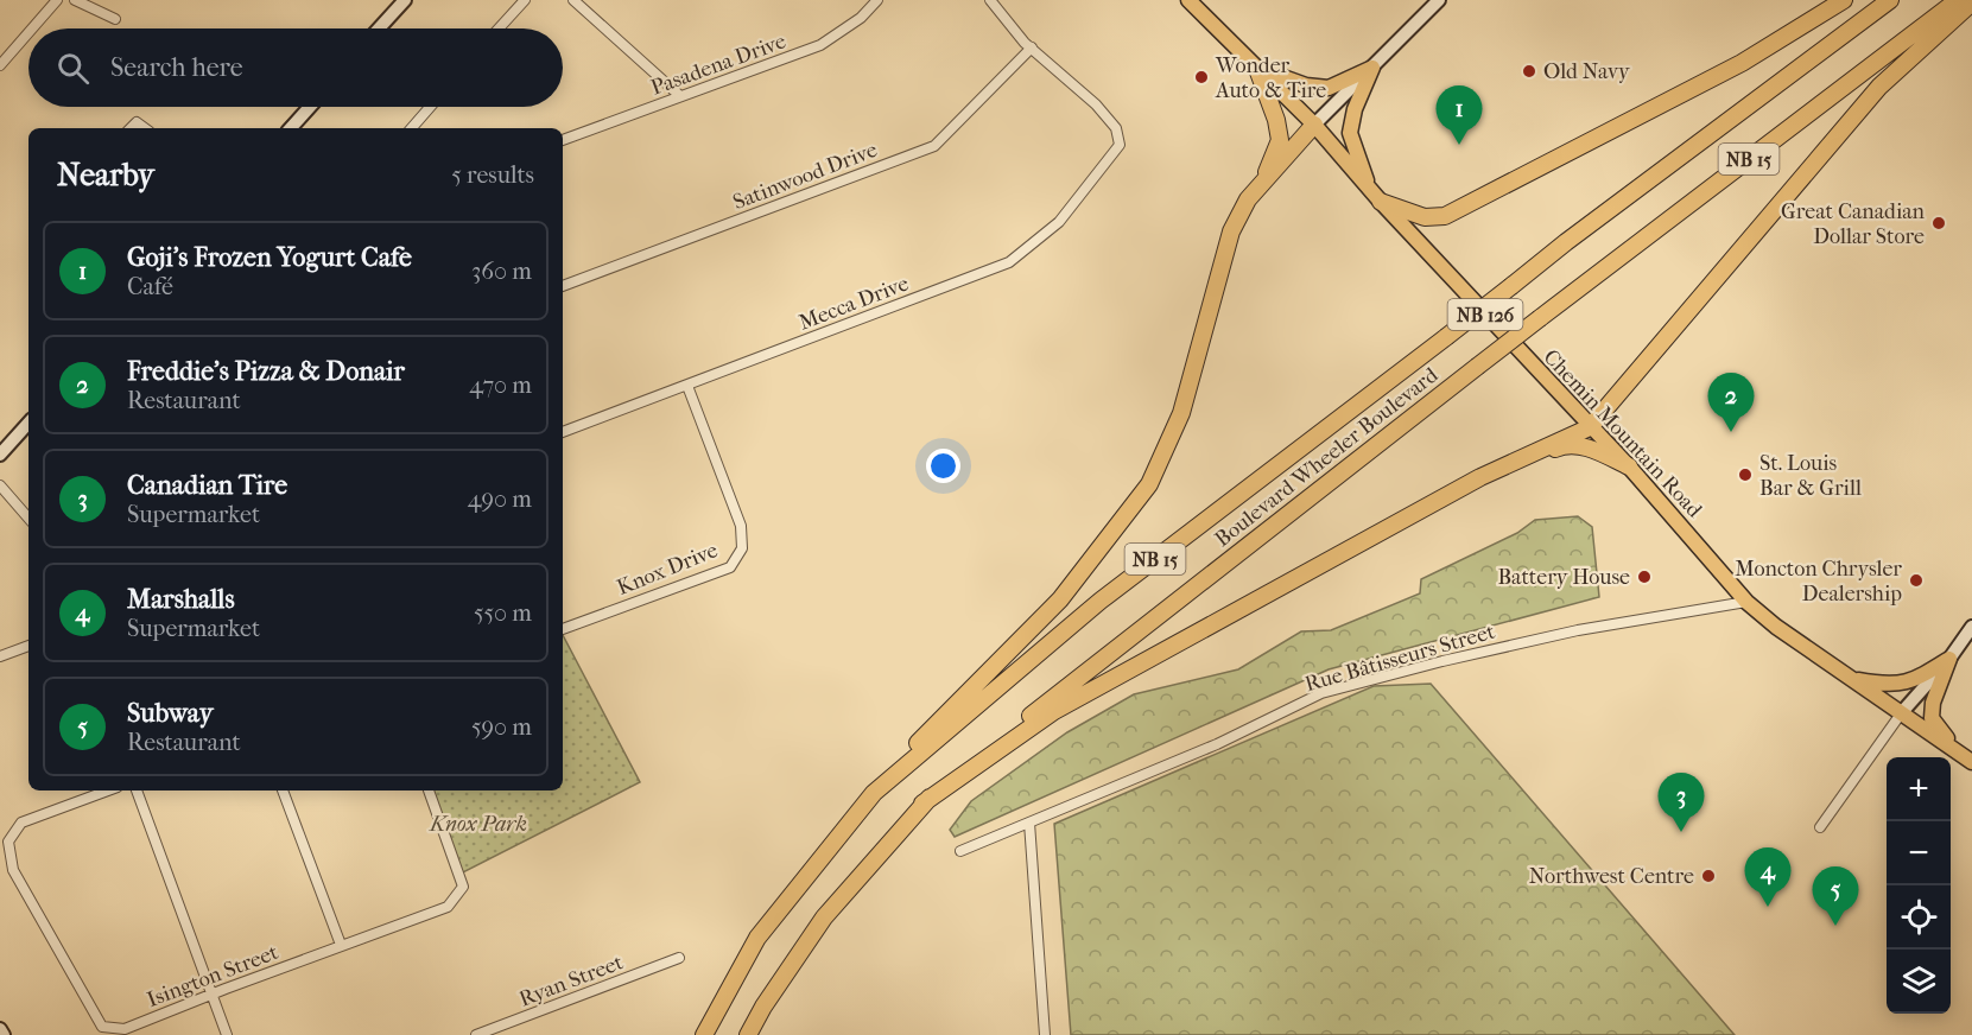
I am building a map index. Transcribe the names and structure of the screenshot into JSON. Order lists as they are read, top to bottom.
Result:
{
  "streets": {
    "highway": ["NB 15", "Boulevard Wheeler Boulevard"],
    "main road": ["NB 126", "Chemin Mountain Road"],
    "street": [
      "Pasadena Drive",
      "Satinwood Drive",
      "Mecca Drive",
      "Knox Drive",
      "Rue Bâtisseurs Street",
      "Isington Street",
      "Ryan Street"
    ]
  },
  "crossings": [
    ["Satinwood Drive", "Mecca Drive"],
    ["Mecca Drive", "Knox Drive"],
    ["Chemin Mountain Road", "Rue Bâtisseurs Street"]
  ],
  "parks": ["Knox Park"],
  "places": [
    "Old Navy",
    "Wonder Auto & Tire",
    "Great Canadian Dollar Store",
    "St. Louis Bar & Grill",
    "Battery House",
    "Moncton Chrysler Dealership",
    "Northwest Centre"
  ],
  "page": {
    "search": "Search here",
    "pins": [
      "1",
      "2",
      "3",
      "4",
      "5"
    ],
    "heading": ["Nearby", "5 results"],
    "list": [
      {
        "mark": "1",
        "name": "Goji's Frozen Yogurt Cafe",
        "note": "Café",
        "value": "360 m"
      },
      {
        "mark": "2",
        "name": "Freddie's Pizza & Donair",
        "note": "Restaurant",
        "value": "470 m"
      },
      {
        "mark": "3",
        "name": "Canadian Tire",
        "note": "Supermarket",
        "value": "490 m"
      },
      {
        "mark": "4",
        "name": "Marshalls",
        "note": "Supermarket",
        "value": "550 m"
      },
      {
        "mark": "5",
        "name": "Subway",
        "note": "Restaurant",
        "value": "590 m"
      }
    ],
    "map_buttons": ["+", "−"]
  }
}
